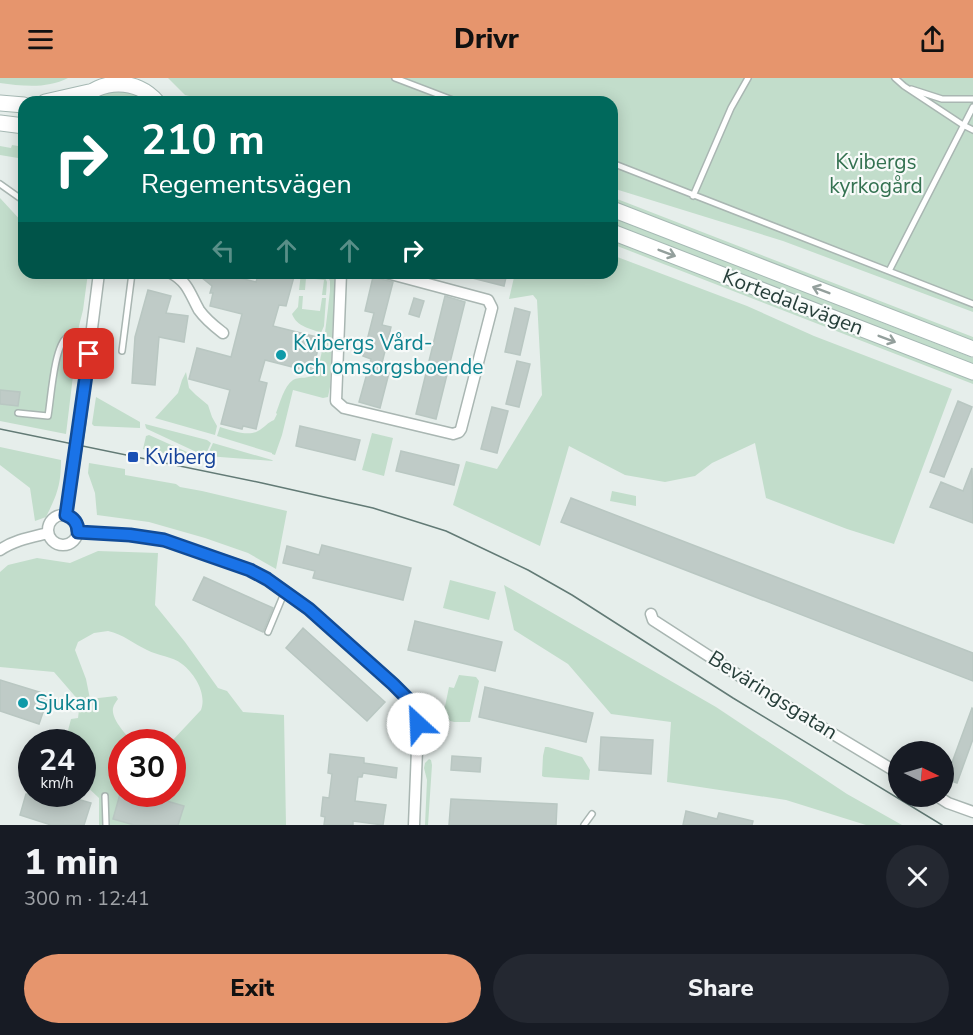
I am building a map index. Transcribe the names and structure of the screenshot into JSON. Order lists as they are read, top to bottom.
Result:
{
  "streets": {
    "main road": ["Kortedalavägen"],
    "street": ["Beväringsgatan"]
  },
  "parks": ["Kvibergs kyrkogård"],
  "places": {
    "other": ["Kvibergs Vård- och omsorgsboende", "Sjukan"],
    "transit": ["Kviberg"]
  },
  "north": "right",
  "page": {
    "header": "Drivr",
    "turn": ["210 m", "Regementsvägen"],
    "speed": "24 km/h",
    "limit": "30",
    "heading": ["1 min", "300 m · 12:41"],
    "buttons": ["Exit", "Share"]
  }
}
